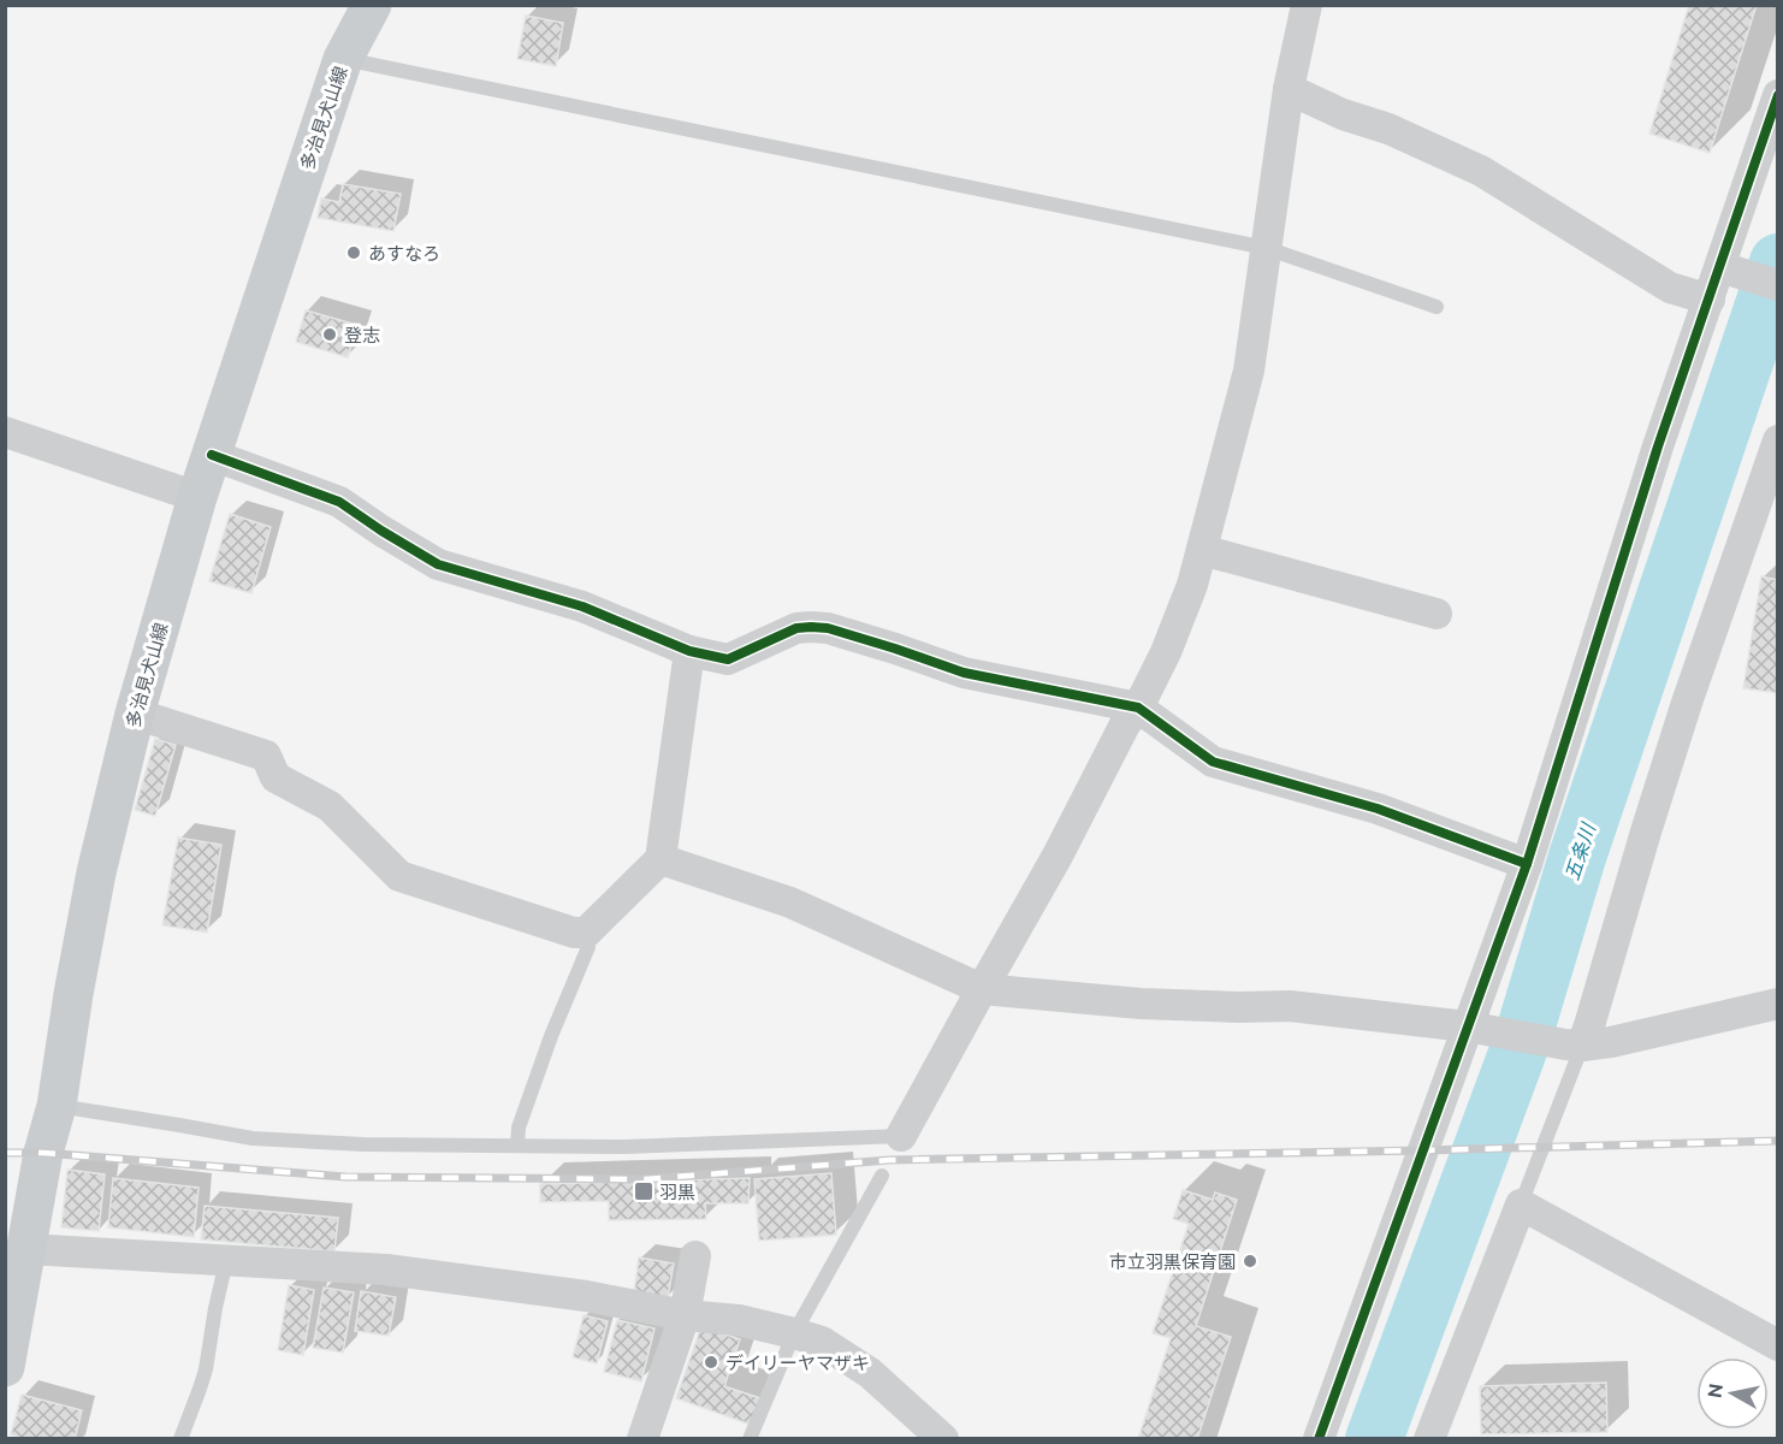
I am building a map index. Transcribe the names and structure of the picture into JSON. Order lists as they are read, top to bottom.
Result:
{
  "streets": {
    "main road": ["多治見犬山線"]
  },
  "water": ["五条川"],
  "places": {
    "other": [
      "あすなろ",
      "登志",
      "市立羽黒保育園",
      "デイリーヤマザキ"
    ],
    "transit": ["羽黒"]
  },
  "north": "left"
}
